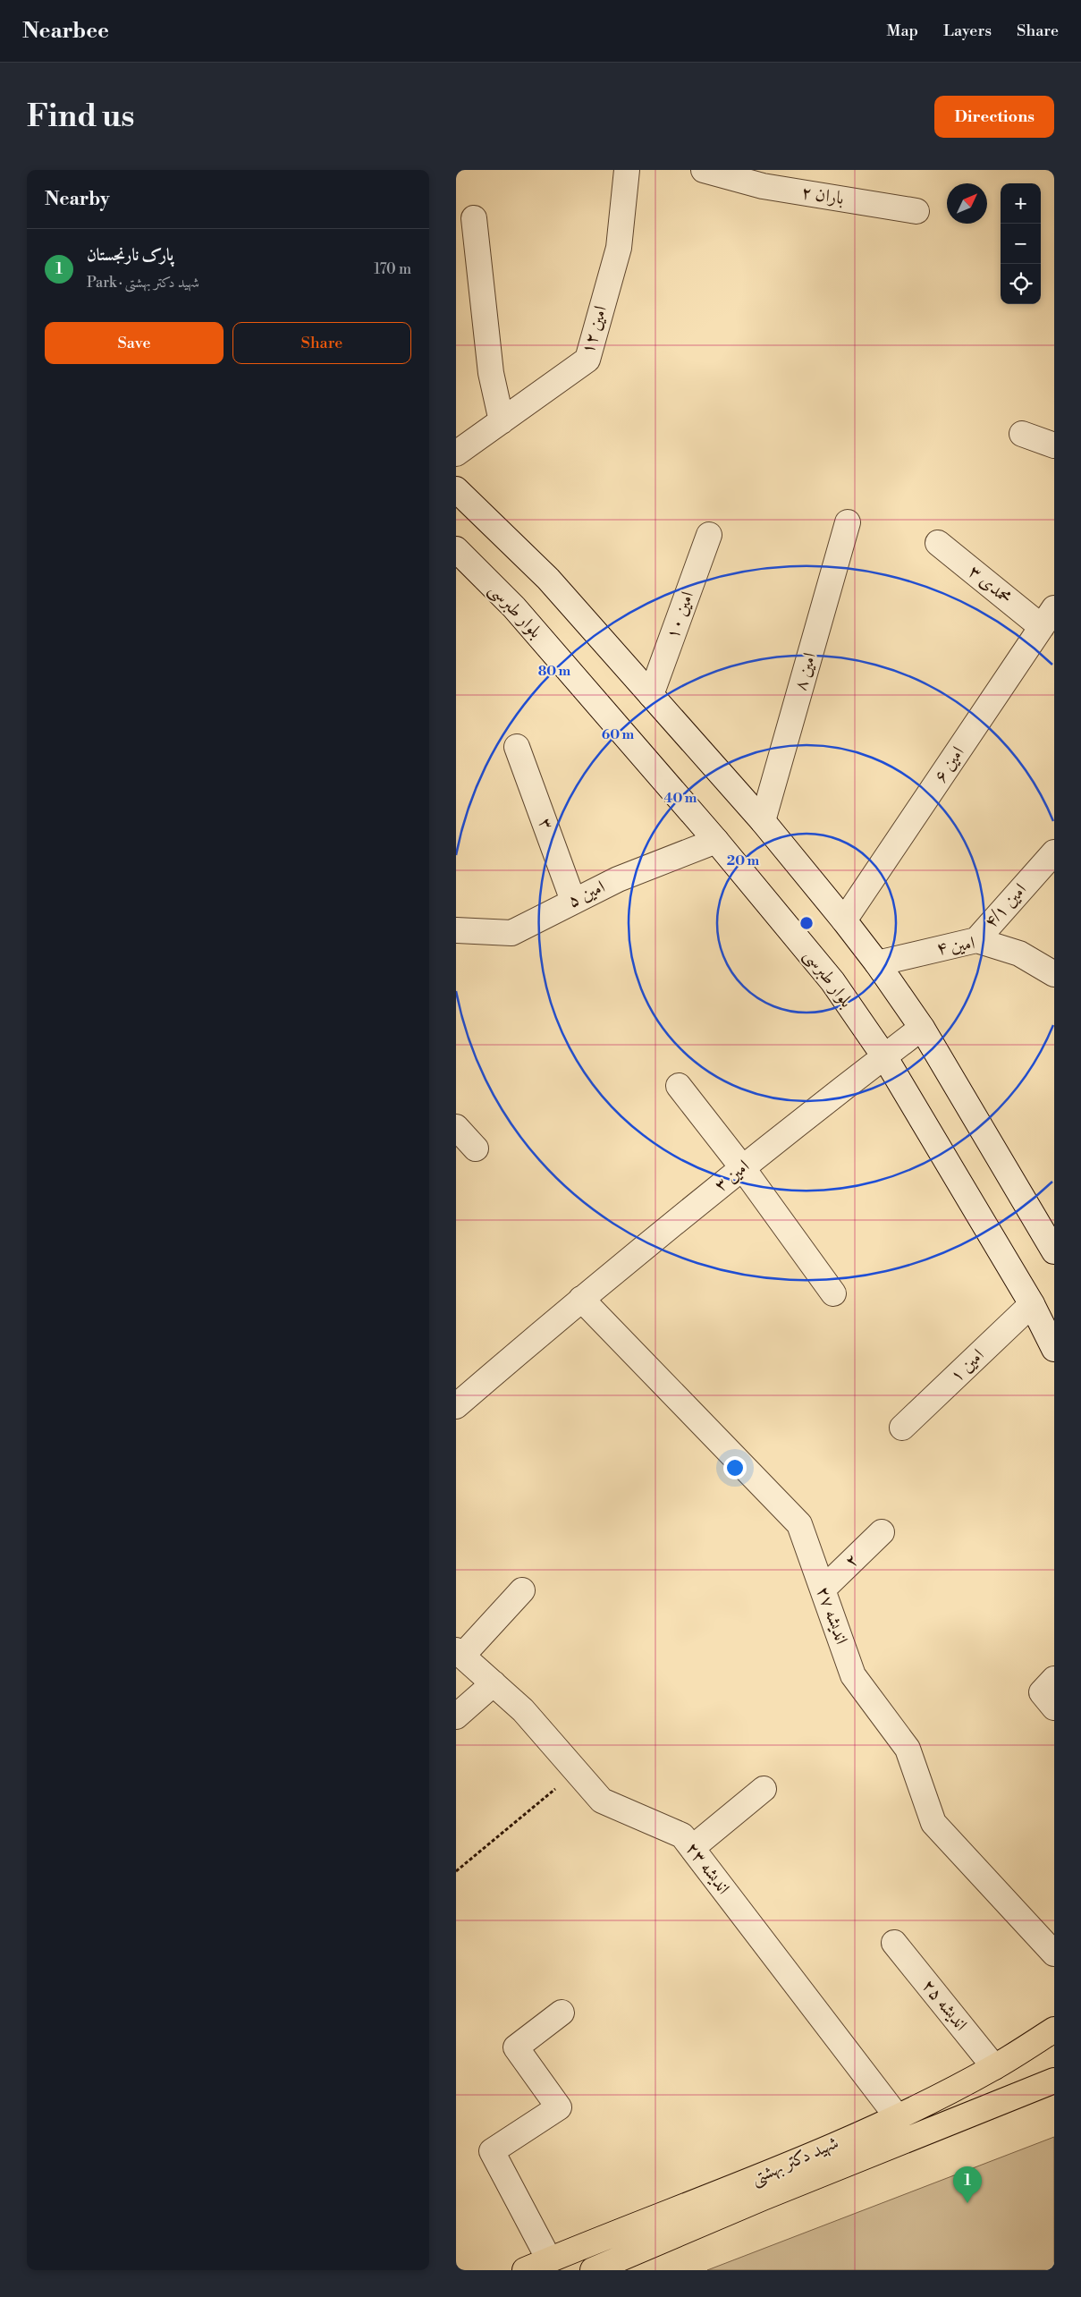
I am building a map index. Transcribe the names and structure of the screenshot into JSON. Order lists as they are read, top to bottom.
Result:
{
  "streets": {
    "main road": ["شهید دکتر بهشتی"],
    "street": [
      "باران ۲",
      "امین ۱۲",
      "محمدی ۳",
      "بلوار طبرسی",
      "امین ۱۰",
      "امین ۸",
      "امین ۶",
      "۳",
      "امین ۵",
      "امین ۴/۱",
      "امین ۴",
      "امین ۳",
      "امین ۱",
      "۲",
      "اندیشه ۲۷",
      "اندیشه ۲۳",
      "اندیشه ۲۵"
    ]
  },
  "crossings": [
    ["محمدی ۳", "امین ۶"],
    ["بلوار طبرسی", "امین ۵"],
    ["بلوار طبرسی", "امین ۳"],
    ["بلوار طبرسی", "امین ۱"],
    ["۳", "امین ۵"],
    ["امین ۴/۱", "امین ۴"],
    ["امین ۳", "اندیشه ۲۷"],
    ["۲", "اندیشه ۲۷"],
    ["اندیشه ۲۳", "شهید دکتر بهشتی"],
    ["اندیشه ۲۵", "شهید دکتر بهشتی"]
  ],
  "north": "top right",
  "page": {
    "header": "Nearbee",
    "nav": ["Map", "Layers", "Share"],
    "buttons": [
      "Directions",
      ["Save", "Share"]
    ],
    "title": "Find us",
    "heading": "Nearby",
    "map_buttons": ["+", "−"],
    "list": [
      {
        "mark": "1",
        "name": "پارک نارنجستان",
        "note": "Park · شهید دکتر بهشتی",
        "value": "170 m"
      }
    ],
    "pins": "1"
  },
  "rings": [
    "80 m",
    "60 m",
    "40 m",
    "20 m"
  ]
}
